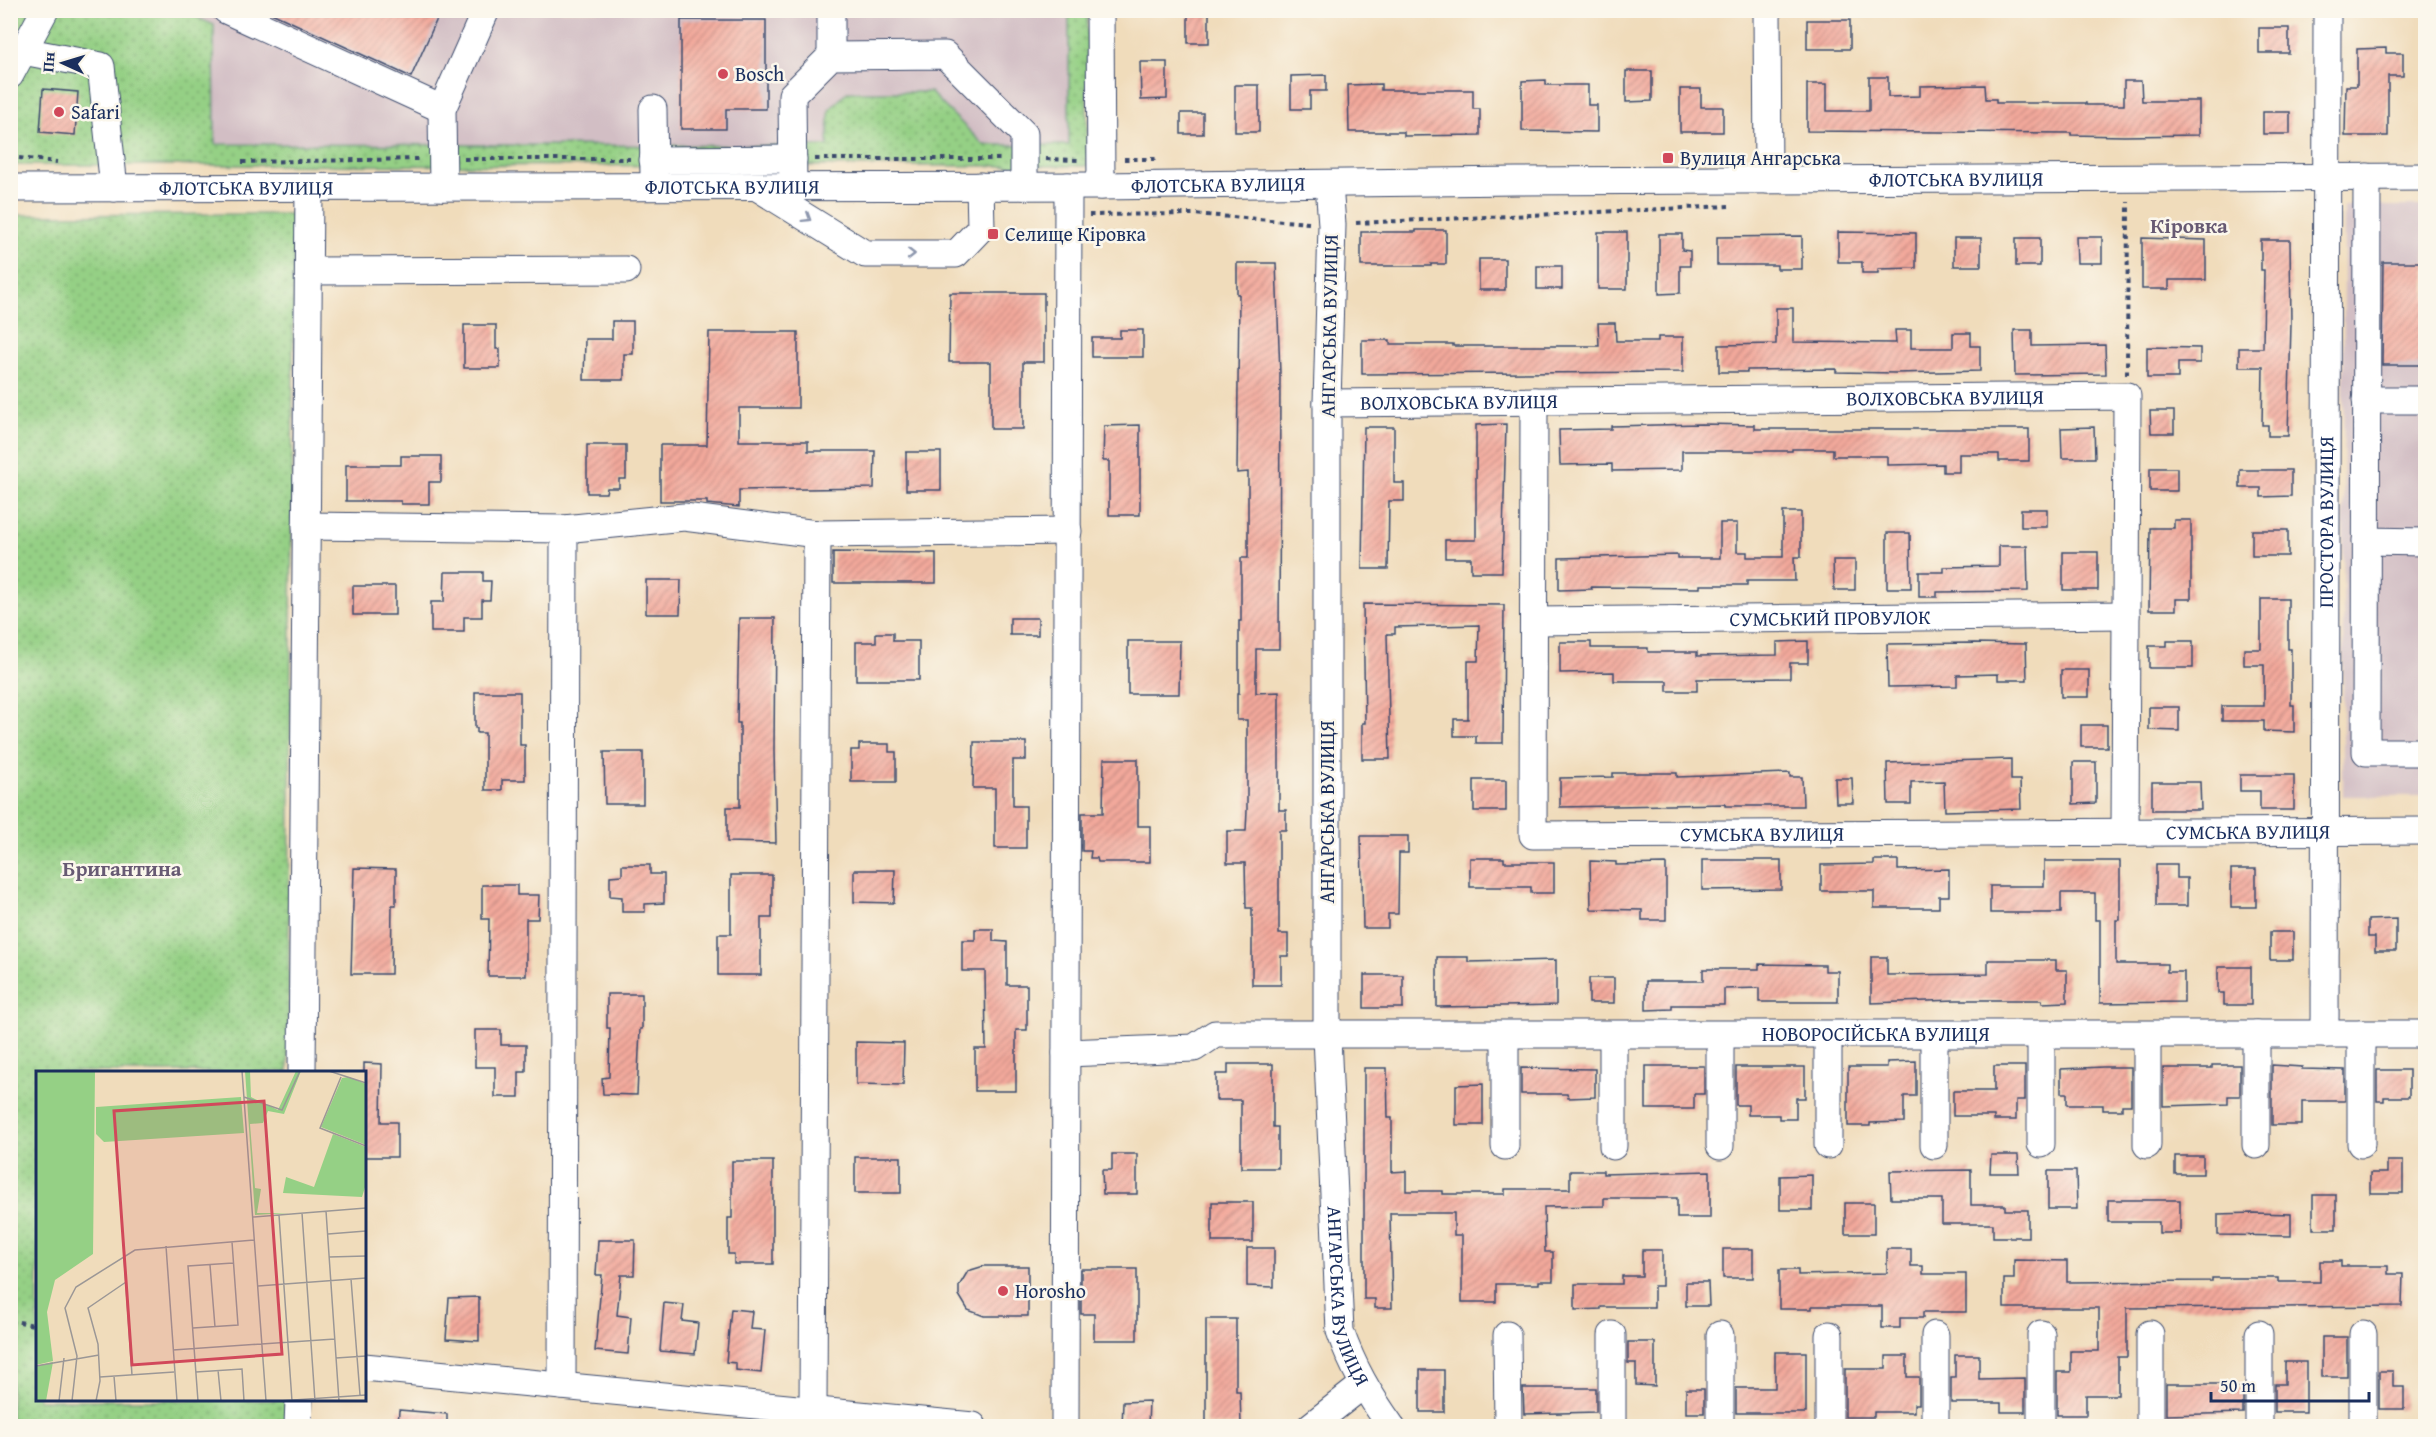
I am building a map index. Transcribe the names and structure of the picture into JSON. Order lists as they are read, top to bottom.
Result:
{
  "streets": {
    "street": [
      "ФЛОТСЬКА ВУЛИЦЯ",
      "АНГАРСЬКА ВУЛИЦЯ",
      "ВОЛХОВСЬКА ВУЛИЦЯ",
      "ПРОСТОРА ВУЛИЦЯ",
      "СУМСЬКИЙ ПРОВУЛОК",
      "СУМСЬКА ВУЛИЦЯ",
      "НОВОРОСІЙСЬКА ВУЛИЦЯ"
    ]
  },
  "crossings": [
    ["ФЛОТСЬКА ВУЛИЦЯ", "АНГАРСЬКА ВУЛИЦЯ"],
    ["ФЛОТСЬКА ВУЛИЦЯ", "ПРОСТОРА ВУЛИЦЯ"],
    ["АНГАРСЬКА ВУЛИЦЯ", "ВОЛХОВСЬКА ВУЛИЦЯ"],
    ["АНГАРСЬКА ВУЛИЦЯ", "НОВОРОСІЙСЬКА ВУЛИЦЯ"],
    ["ВОЛХОВСЬКА ВУЛИЦЯ", "СУМСЬКА ВУЛИЦЯ"],
    ["ПРОСТОРА ВУЛИЦЯ", "СУМСЬКА ВУЛИЦЯ"],
    ["ПРОСТОРА ВУЛИЦЯ", "НОВОРОСІЙСЬКА ВУЛИЦЯ"],
    ["СУМСЬКИЙ ПРОВУЛОК", "СУМСЬКА ВУЛИЦЯ"]
  ],
  "districts": ["Кіровка", "Бригантина"],
  "places": {
    "other": ["Bosch", "Safari", "Horosho"],
    "transit": ["Вулиця Ангарська", "Селище Кіровка"]
  },
  "scale_bar": "50 m",
  "north": "left"
}
